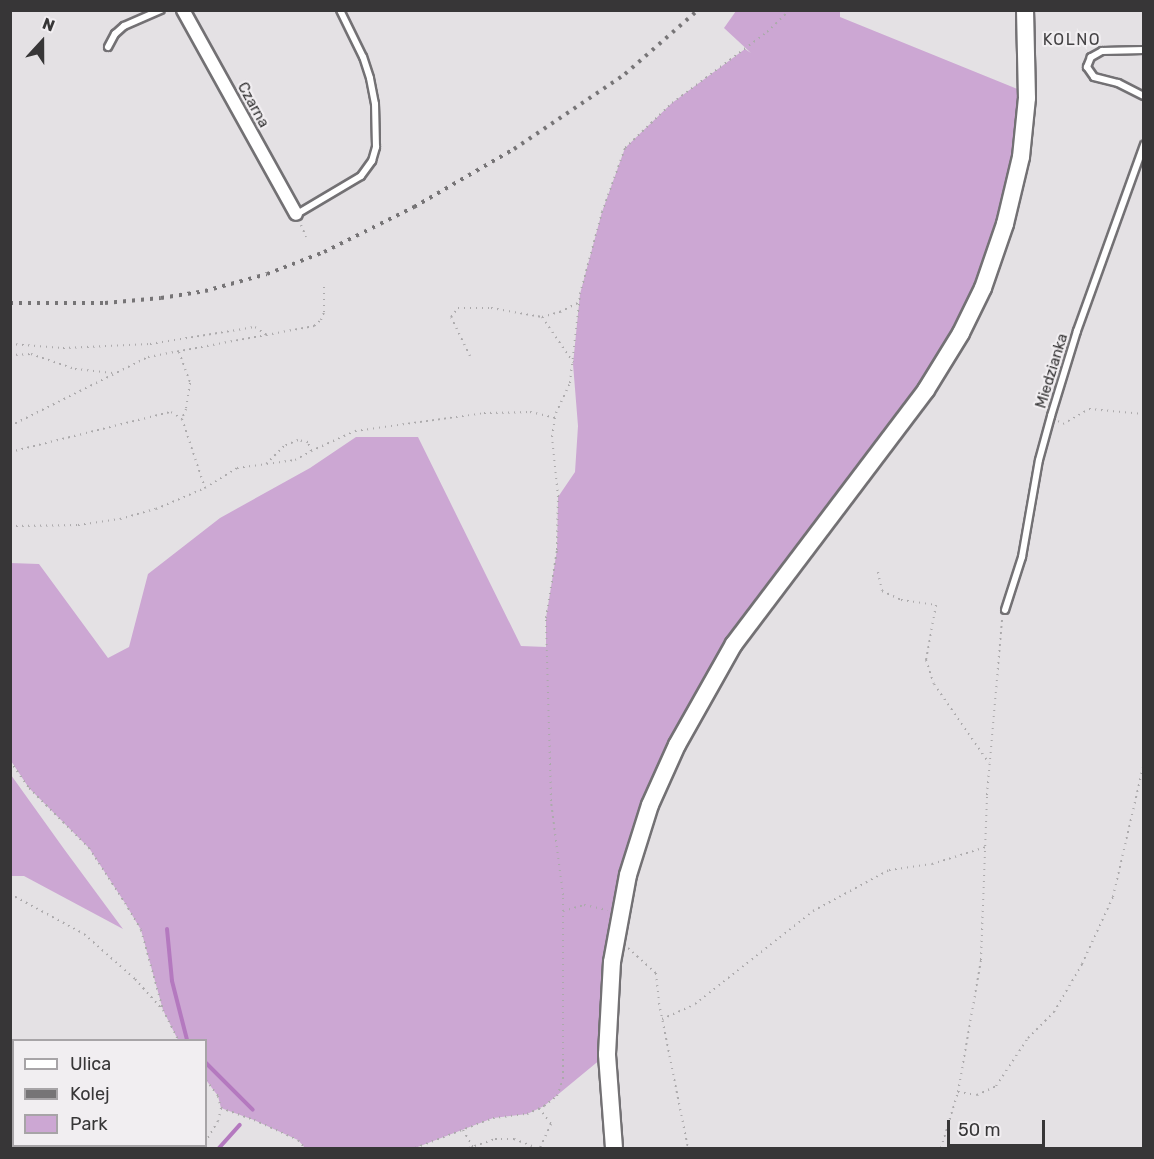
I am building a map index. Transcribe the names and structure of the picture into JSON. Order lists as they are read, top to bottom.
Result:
{
  "streets": {
    "street": ["Czarna"],
    "lane": ["Miedzianka"]
  },
  "districts": ["KOLNO"],
  "legend": ["Ulica", "Kolej", "Park"],
  "scale_bar": "50 m",
  "north": "top"
}
